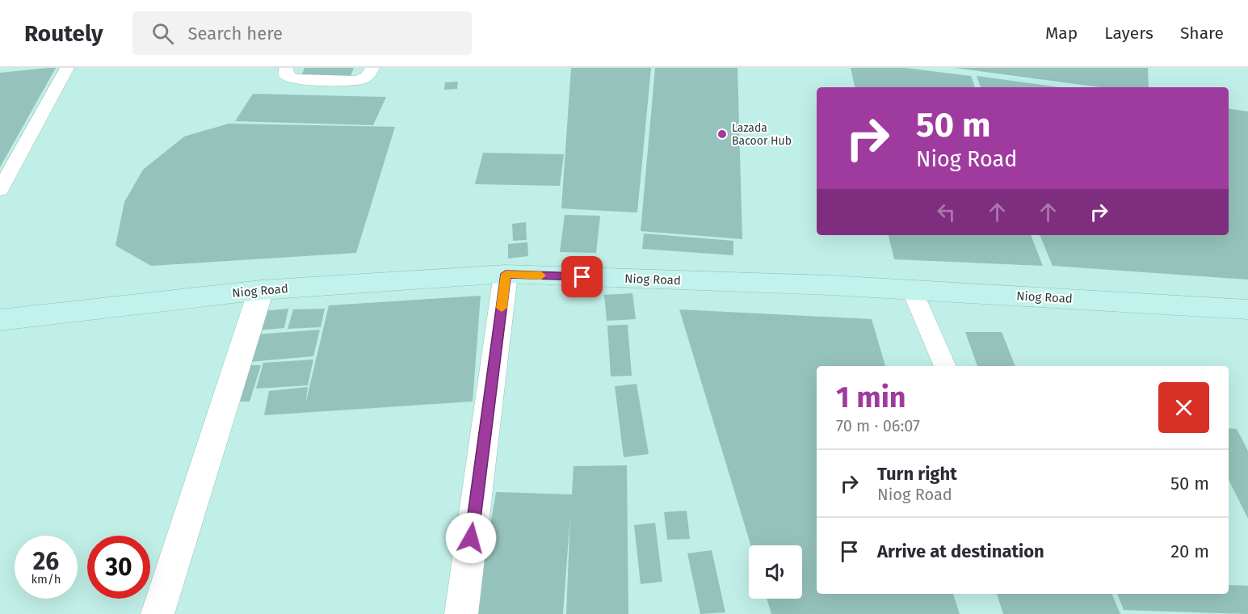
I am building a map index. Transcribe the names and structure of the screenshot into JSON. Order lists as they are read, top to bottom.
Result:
{
  "streets": {
    "street": ["Niog Road"]
  },
  "places": ["Lazada Bacoor Hub"],
  "page": {
    "header": "Routely",
    "search": "Search here",
    "nav": ["Map", "Layers", "Share"],
    "turn": ["50 m", "Niog Road"],
    "heading": ["1 min", "70 m · 06:07"],
    "list": [
      {
        "name": "Turn right",
        "note": "Niog Road",
        "value": "50 m"
      },
      {
        "name": "Arrive at destination",
        "value": "20 m"
      }
    ],
    "speed": "26 km/h",
    "limit": "30"
  }
}
